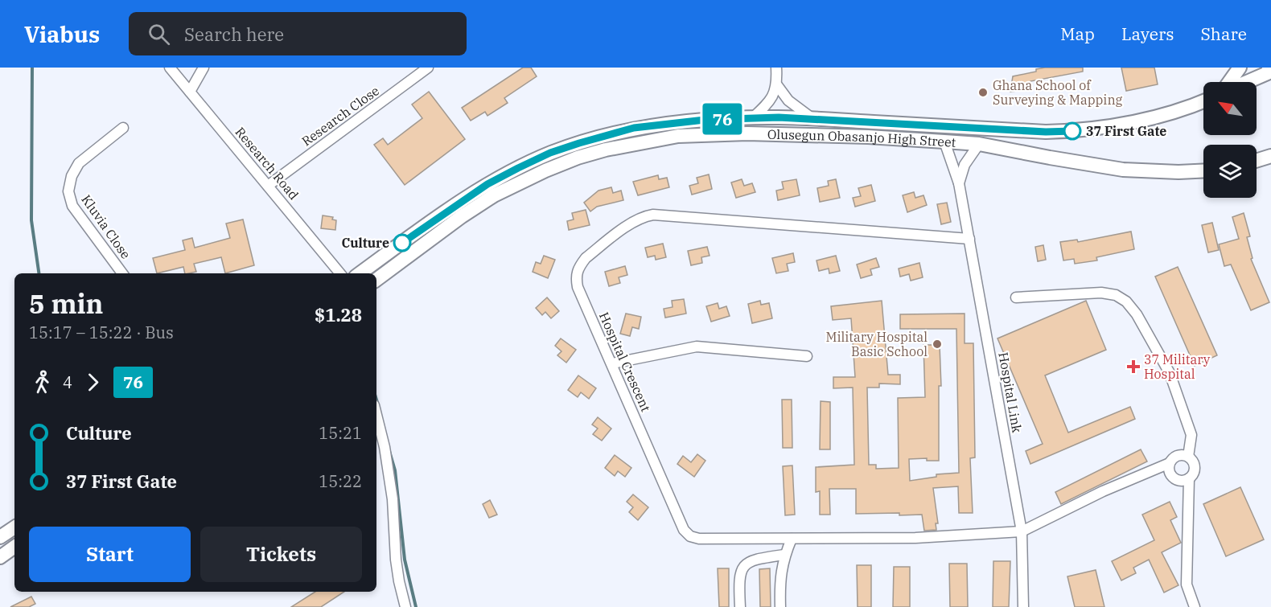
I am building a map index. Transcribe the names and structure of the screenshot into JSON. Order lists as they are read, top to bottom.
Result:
{
  "streets": {
    "main road": ["Olusegun Obasanjo High Street"],
    "street": [
      "Research Close",
      "Research Road",
      "Kluvia Close",
      "Hospital Crescent",
      "Hospital Link"
    ]
  },
  "crossings": [
    ["Research Close", "Research Road"],
    ["Olusegun Obasanjo High Street", "Hospital Link"],
    ["Hospital Crescent", "Hospital Link"]
  ],
  "places": {
    "other": [
      "Ghana School of Surveying & Mapping",
      "37 First Gate",
      "Culture",
      "Military Hospital Basic School"
    ],
    "health": ["37 Military Hospital"]
  },
  "lines": ["bus line 76"],
  "north": "top left",
  "page": {
    "header": "Viabus",
    "search": "Search here",
    "nav": ["Map", "Layers", "Share"],
    "on_map": "76",
    "heading": ["5 min", "15:17 – 15:22 · Bus", "$1.28"],
    "legs": ["4", "76"],
    "list": [
      {
        "name": "Culture",
        "value": "15:21"
      },
      {
        "name": "37 First Gate",
        "value": "15:22"
      }
    ],
    "buttons": ["Start", "Tickets"]
  }
}
